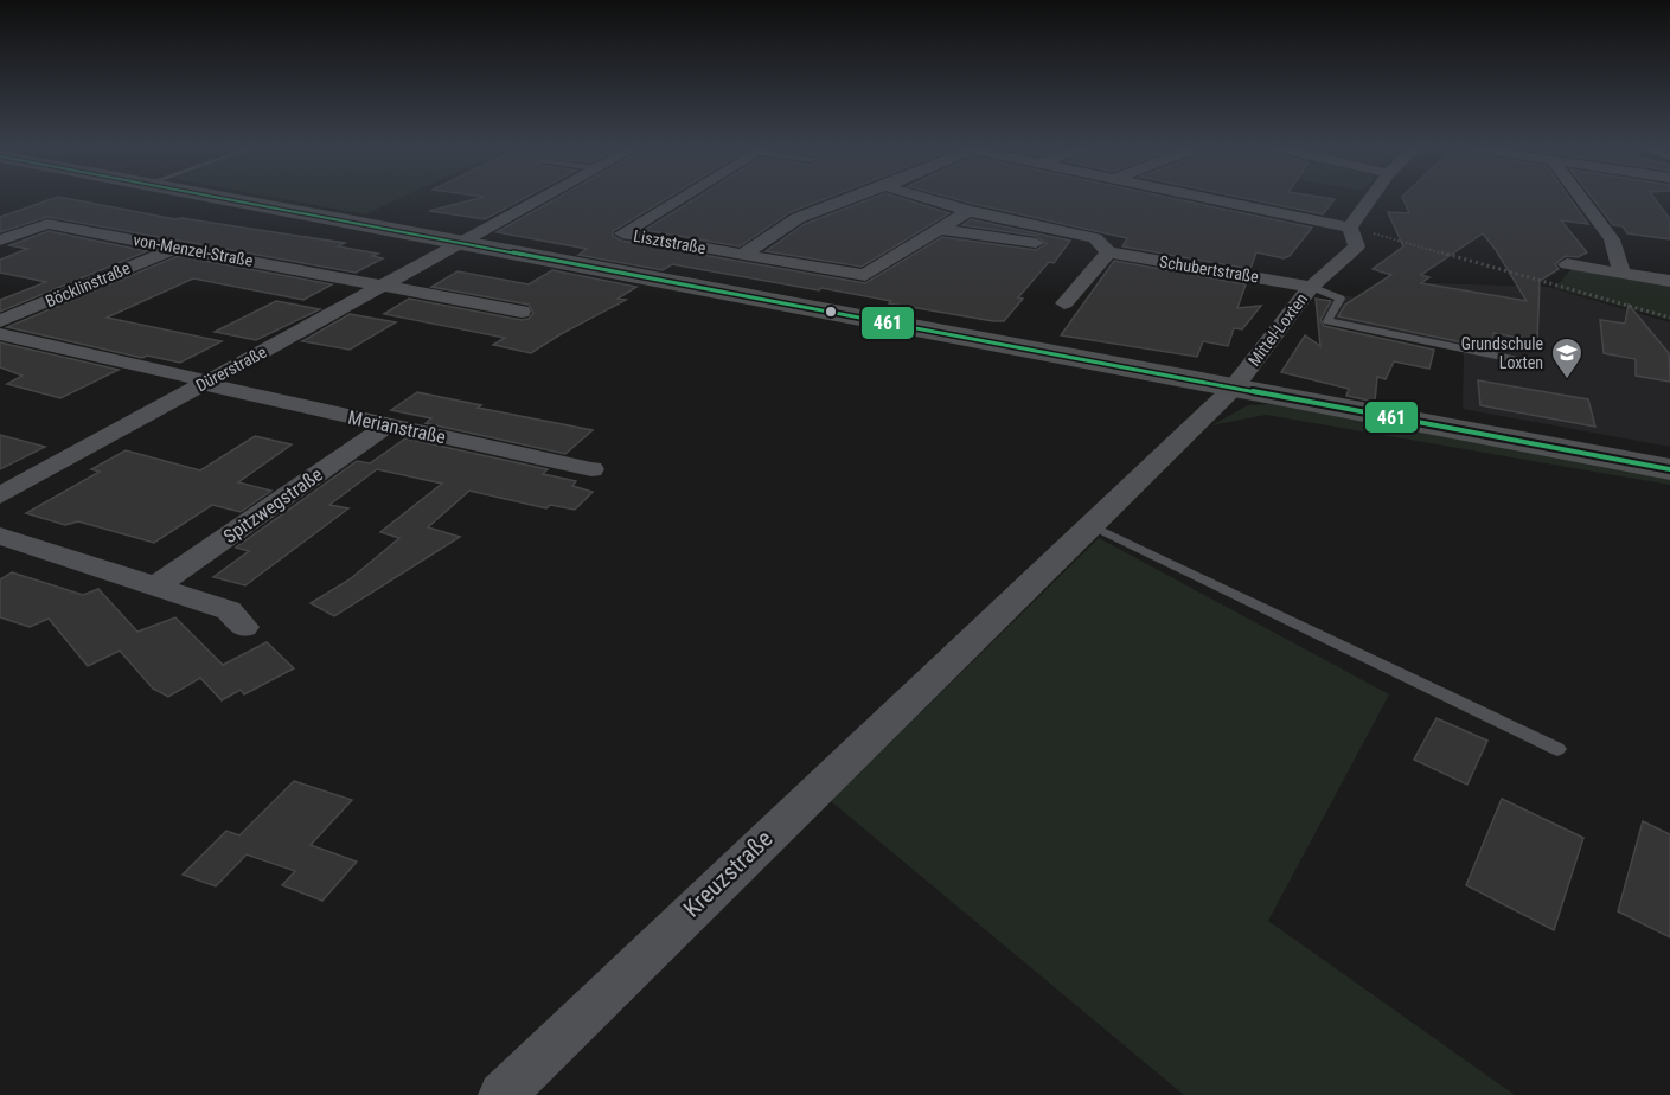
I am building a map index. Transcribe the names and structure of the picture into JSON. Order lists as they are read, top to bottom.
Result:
{
  "streets": {
    "street": [
      "Lisztstraße",
      "von-Menzel-Straße",
      "Schubertstraße",
      "Böcklinstraße",
      "Mittel-Loxten",
      "Dürerstraße",
      "Merianstraße",
      "Spitzwegstraße",
      "Kreuzstraße"
    ]
  },
  "crossings": [
    ["von-Menzel-Straße", "Böcklinstraße"],
    ["von-Menzel-Straße", "Dürerstraße"],
    ["Schubertstraße", "Mittel-Loxten"],
    ["Mittel-Loxten", "Kreuzstraße"],
    ["Dürerstraße", "Merianstraße"],
    ["Merianstraße", "Spitzwegstraße"]
  ],
  "places": {
    "school or university": ["Grundschule Loxten"]
  },
  "lines": ["transit line 461"]
}
